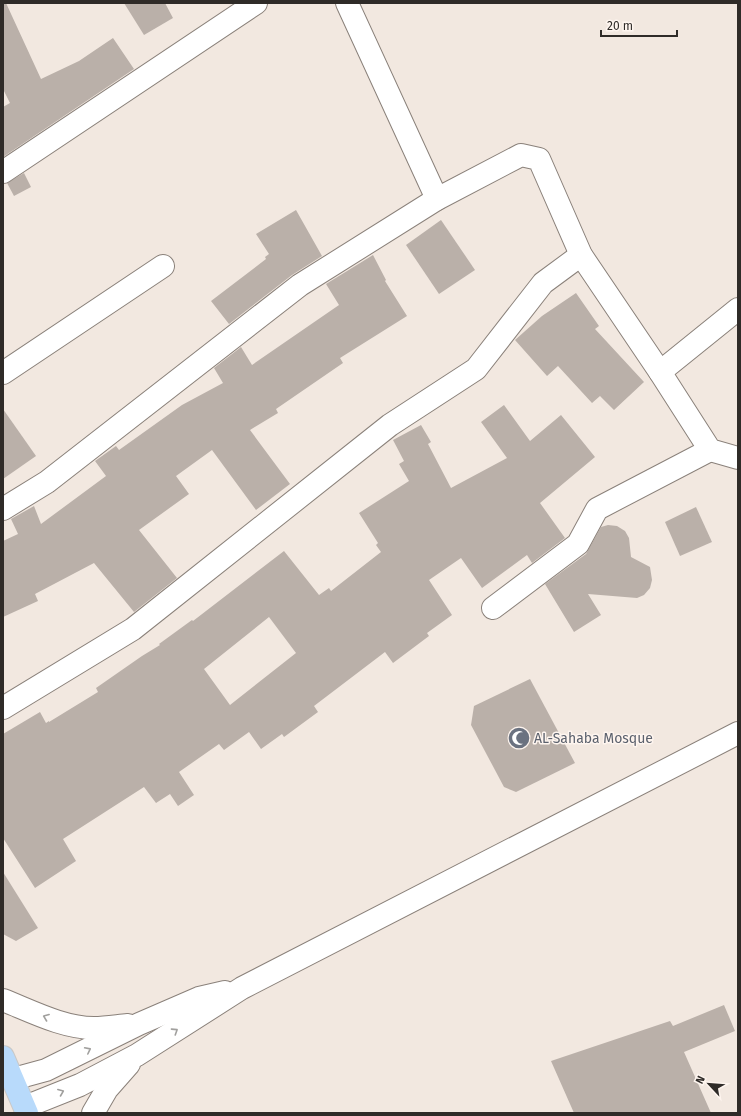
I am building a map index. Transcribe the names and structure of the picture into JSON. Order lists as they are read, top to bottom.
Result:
{
  "places": {
    "mosque": ["AL-Sahaba Mosque"]
  },
  "scale_bar": "20 m",
  "north": "top left"
}
